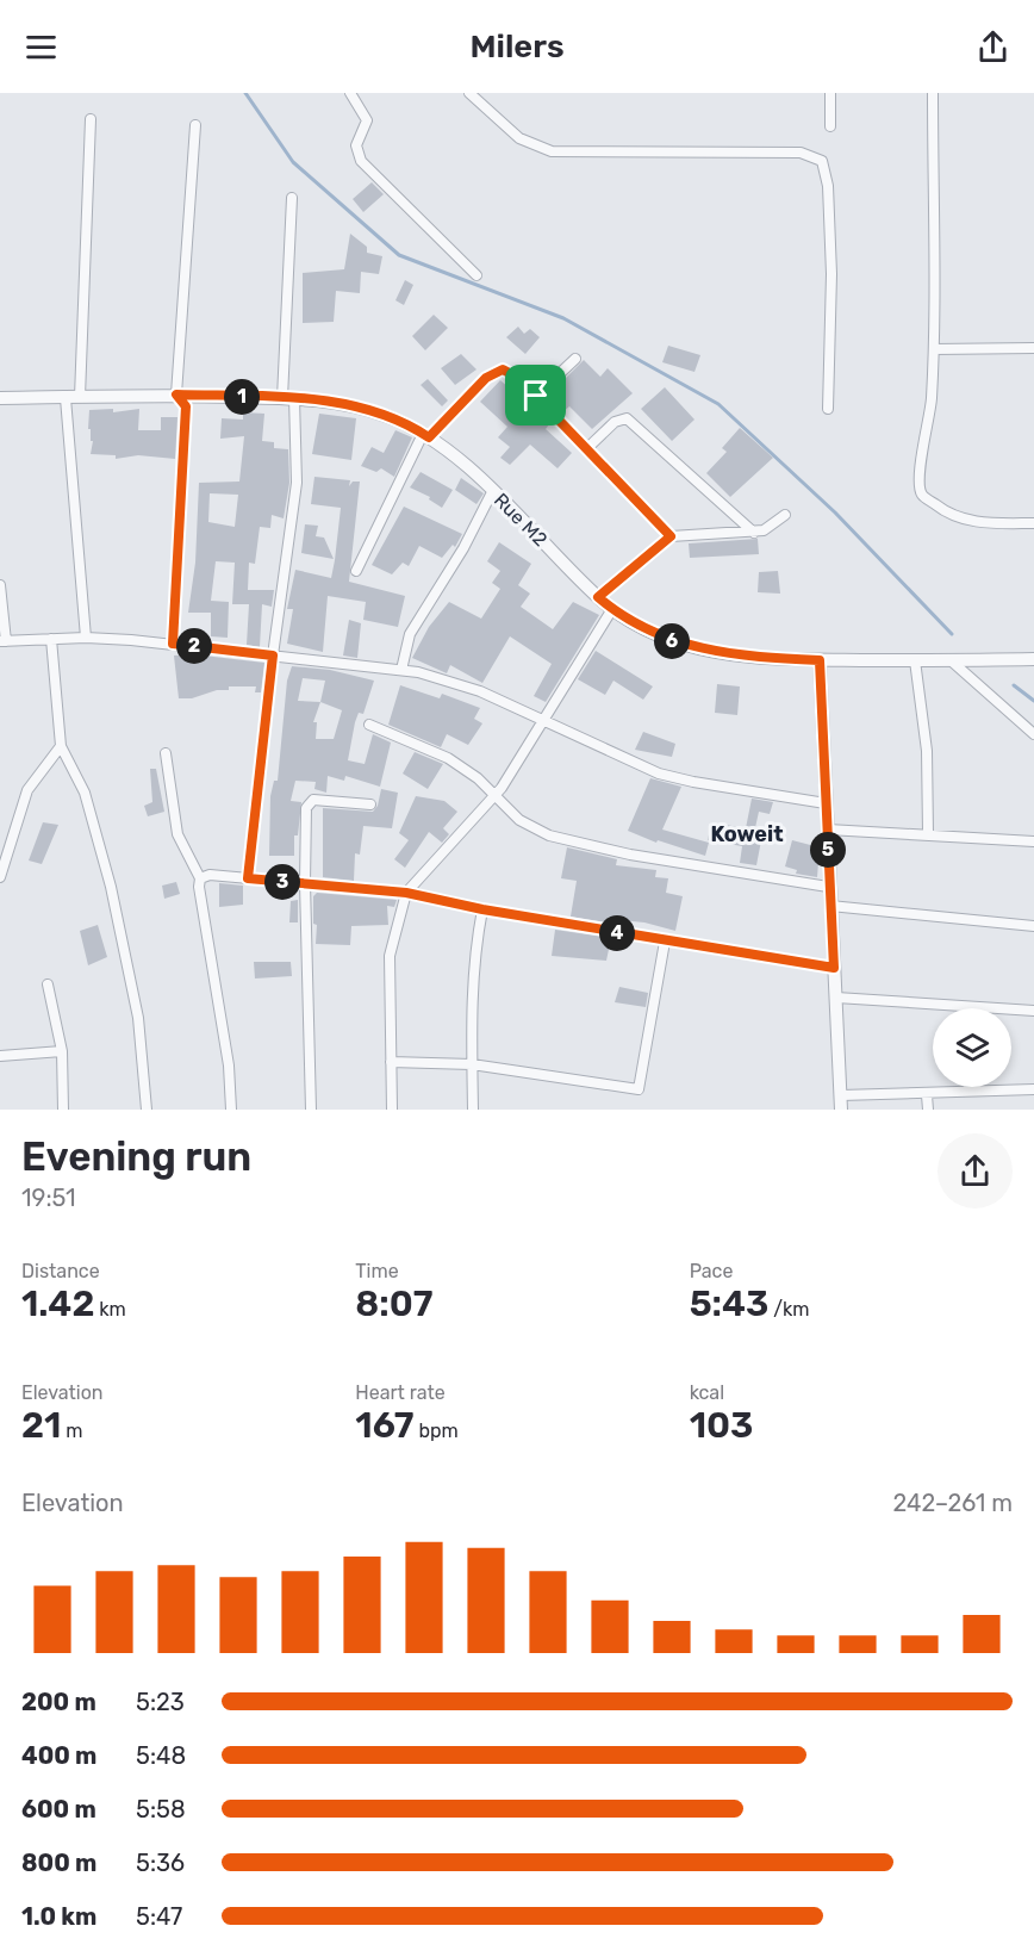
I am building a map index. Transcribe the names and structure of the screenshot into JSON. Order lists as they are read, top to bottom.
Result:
{
  "streets": {
    "street": ["Rue M2"]
  },
  "districts": ["Koweit"],
  "page": {
    "header": "Milers",
    "pins": [
      "1",
      "6",
      "2",
      "5",
      "3",
      "4"
    ],
    "heading": ["Evening run", "19:51"],
    "stats": [
      ["Distance", "1.42 km"],
      ["Time", "8:07"],
      ["Pace", "5:43 /km"],
      ["Elevation", "21 m"],
      ["Heart rate", "167 bpm"],
      ["kcal", "103"]
    ],
    "chart": ["Elevation", "242–261 m"],
    "list": [
      {
        "name": "200 m",
        "note": "5:23"
      },
      {
        "name": "400 m",
        "note": "5:48"
      },
      {
        "name": "600 m",
        "note": "5:58"
      },
      {
        "name": "800 m",
        "note": "5:36"
      },
      {
        "name": "1.0 km",
        "note": "5:47"
      }
    ]
  }
}
